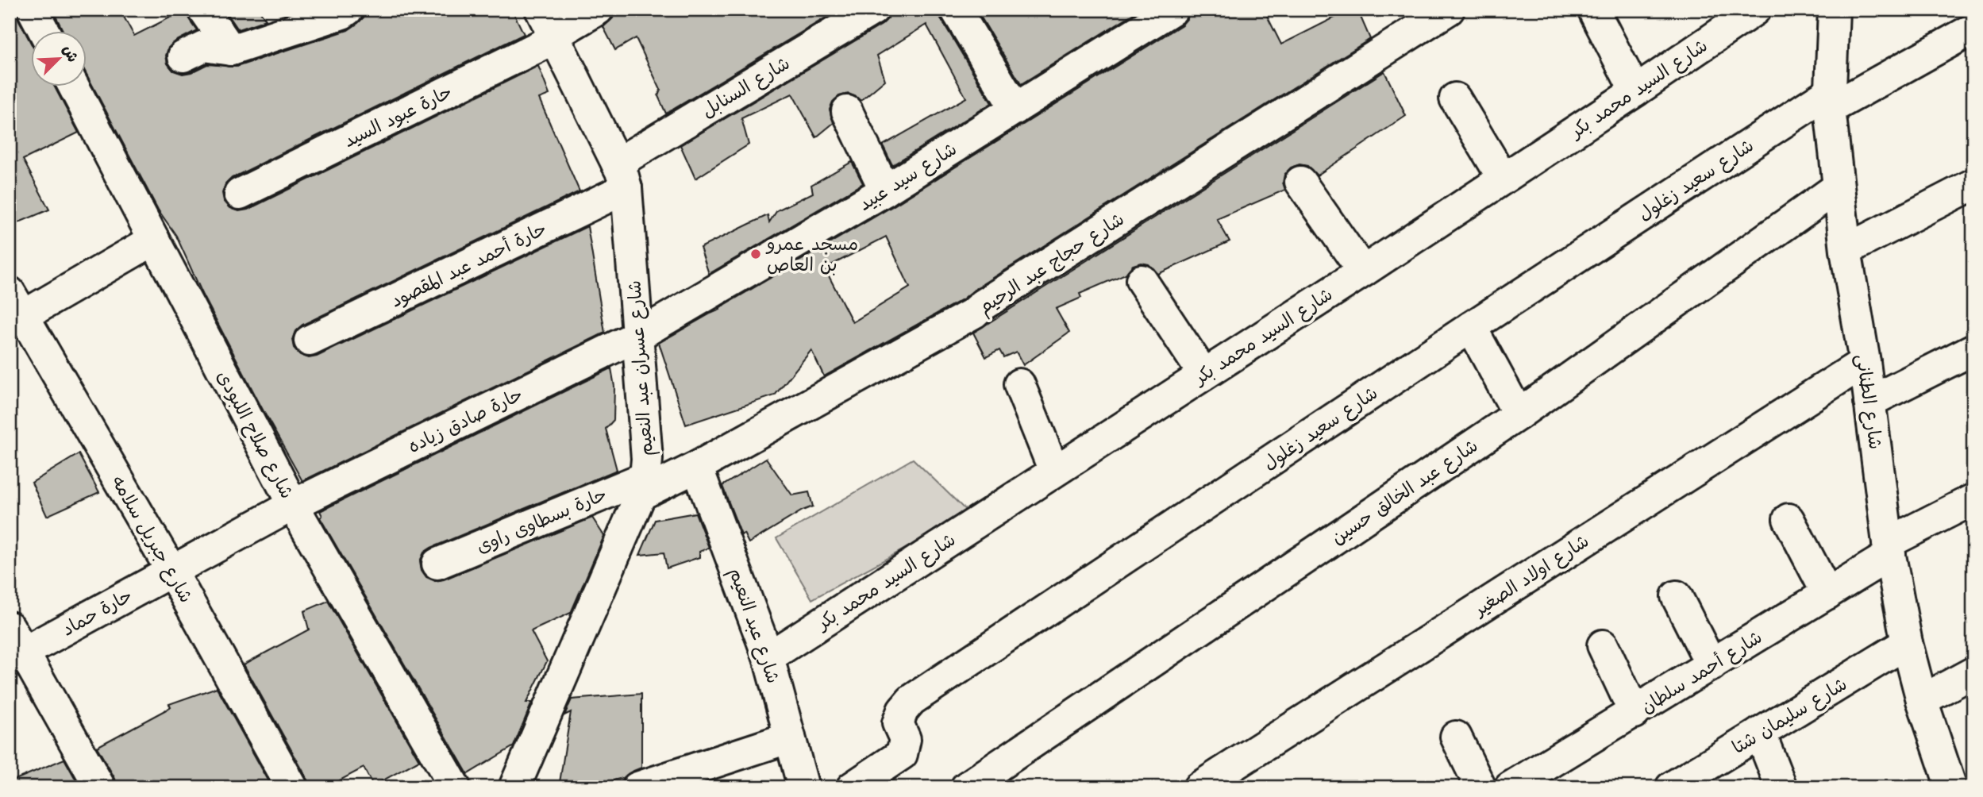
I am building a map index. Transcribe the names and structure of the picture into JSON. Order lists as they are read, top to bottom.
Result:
{
  "streets": {
    "street": [
      "شارع السنابل",
      "شارع السيد محمد بكر",
      "حارة عبود السيد",
      "شارع سيد عبيد",
      "شارع سعيد زغلول",
      "شارع حجاج عبد الرحيم",
      "حارة أحمد عبد المقصود",
      "شارع عسران عبد النعيم",
      "شارع الطنانى",
      "حارة صادق زياده",
      "شارع صلاح اللبودى",
      "شارع عبد الخالق حسين",
      "حارة بسطاوى راوى",
      "شارع جبريل سلامه",
      "شارع اولاد الصغير",
      "حارة حماد",
      "شارع عبد النعيم",
      "شارع أحمد سلطان",
      "شارع سليمان شتا"
    ]
  },
  "crossings": [
    ["شارع السنابل", "حارة أحمد عبد المقصود"],
    ["شارع السنابل", "شارع عسران عبد النعيم"],
    ["شارع السيد محمد بكر", "شارع عبد النعيم"],
    ["حارة عبود السيد", "شارع عسران عبد النعيم"],
    ["شارع سيد عبيد", "شارع عسران عبد النعيم"],
    ["شارع سيد عبيد", "حارة صادق زياده"],
    ["شارع سعيد زغلول", "شارع الطنانى"],
    ["شارع حجاج عبد الرحيم", "شارع عسران عبد النعيم"],
    ["شارع حجاج عبد الرحيم", "حارة بسطاوى راوى"],
    ["شارع حجاج عبد الرحيم", "شارع عبد النعيم"],
    ["حارة أحمد عبد المقصود", "شارع عسران عبد النعيم"],
    ["شارع عسران عبد النعيم", "حارة صادق زياده"],
    ["شارع عسران عبد النعيم", "حارة بسطاوى راوى"],
    ["شارع الطنانى", "شارع عبد الخالق حسين"],
    ["شارع الطنانى", "شارع اولاد الصغير"],
    ["شارع الطنانى", "شارع أحمد سلطان"],
    ["شارع الطنانى", "شارع سليمان شتا"],
    ["حارة صادق زياده", "شارع صلاح اللبودى"],
    ["حارة صادق زياده", "شارع جبريل سلامه"],
    ["حارة صادق زياده", "حارة حماد"],
    ["شارع جبريل سلامه", "حارة حماد"]
  ],
  "places": ["مسجد عمرو بن العاص"],
  "north": "top right"
}
